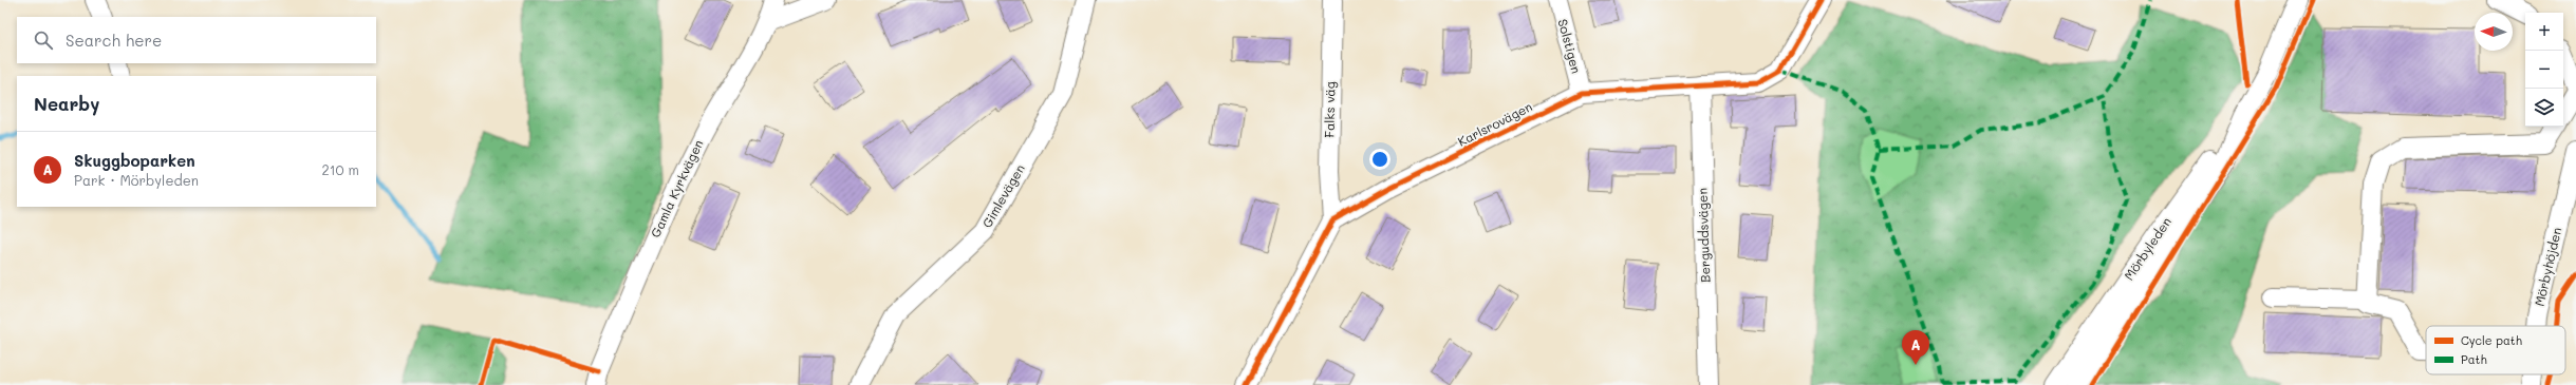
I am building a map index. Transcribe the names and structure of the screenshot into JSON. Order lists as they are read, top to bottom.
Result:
{
  "streets": {
    "street": [
      "Solstigen",
      "Falks väg",
      "Karlsrovägen",
      "Gamla Kyrkvägen",
      "Gimlevägen",
      "Berguddsvägen",
      "Mörbyleden",
      "Mörbyhöjden"
    ]
  },
  "crossings": [
    ["Solstigen", "Karlsrovägen"],
    ["Falks väg", "Karlsrovägen"],
    ["Karlsrovägen", "Berguddsvägen"]
  ],
  "legend": ["Cycle path", "Path"],
  "north": "left",
  "page": {
    "map_buttons": ["+", "−"],
    "search": "Search here",
    "heading": "Nearby",
    "list": [
      {
        "mark": "A",
        "name": "Skuggboparken",
        "note": "Park · Mörbyleden",
        "value": "210 m"
      }
    ],
    "pins": "A"
  }
}
